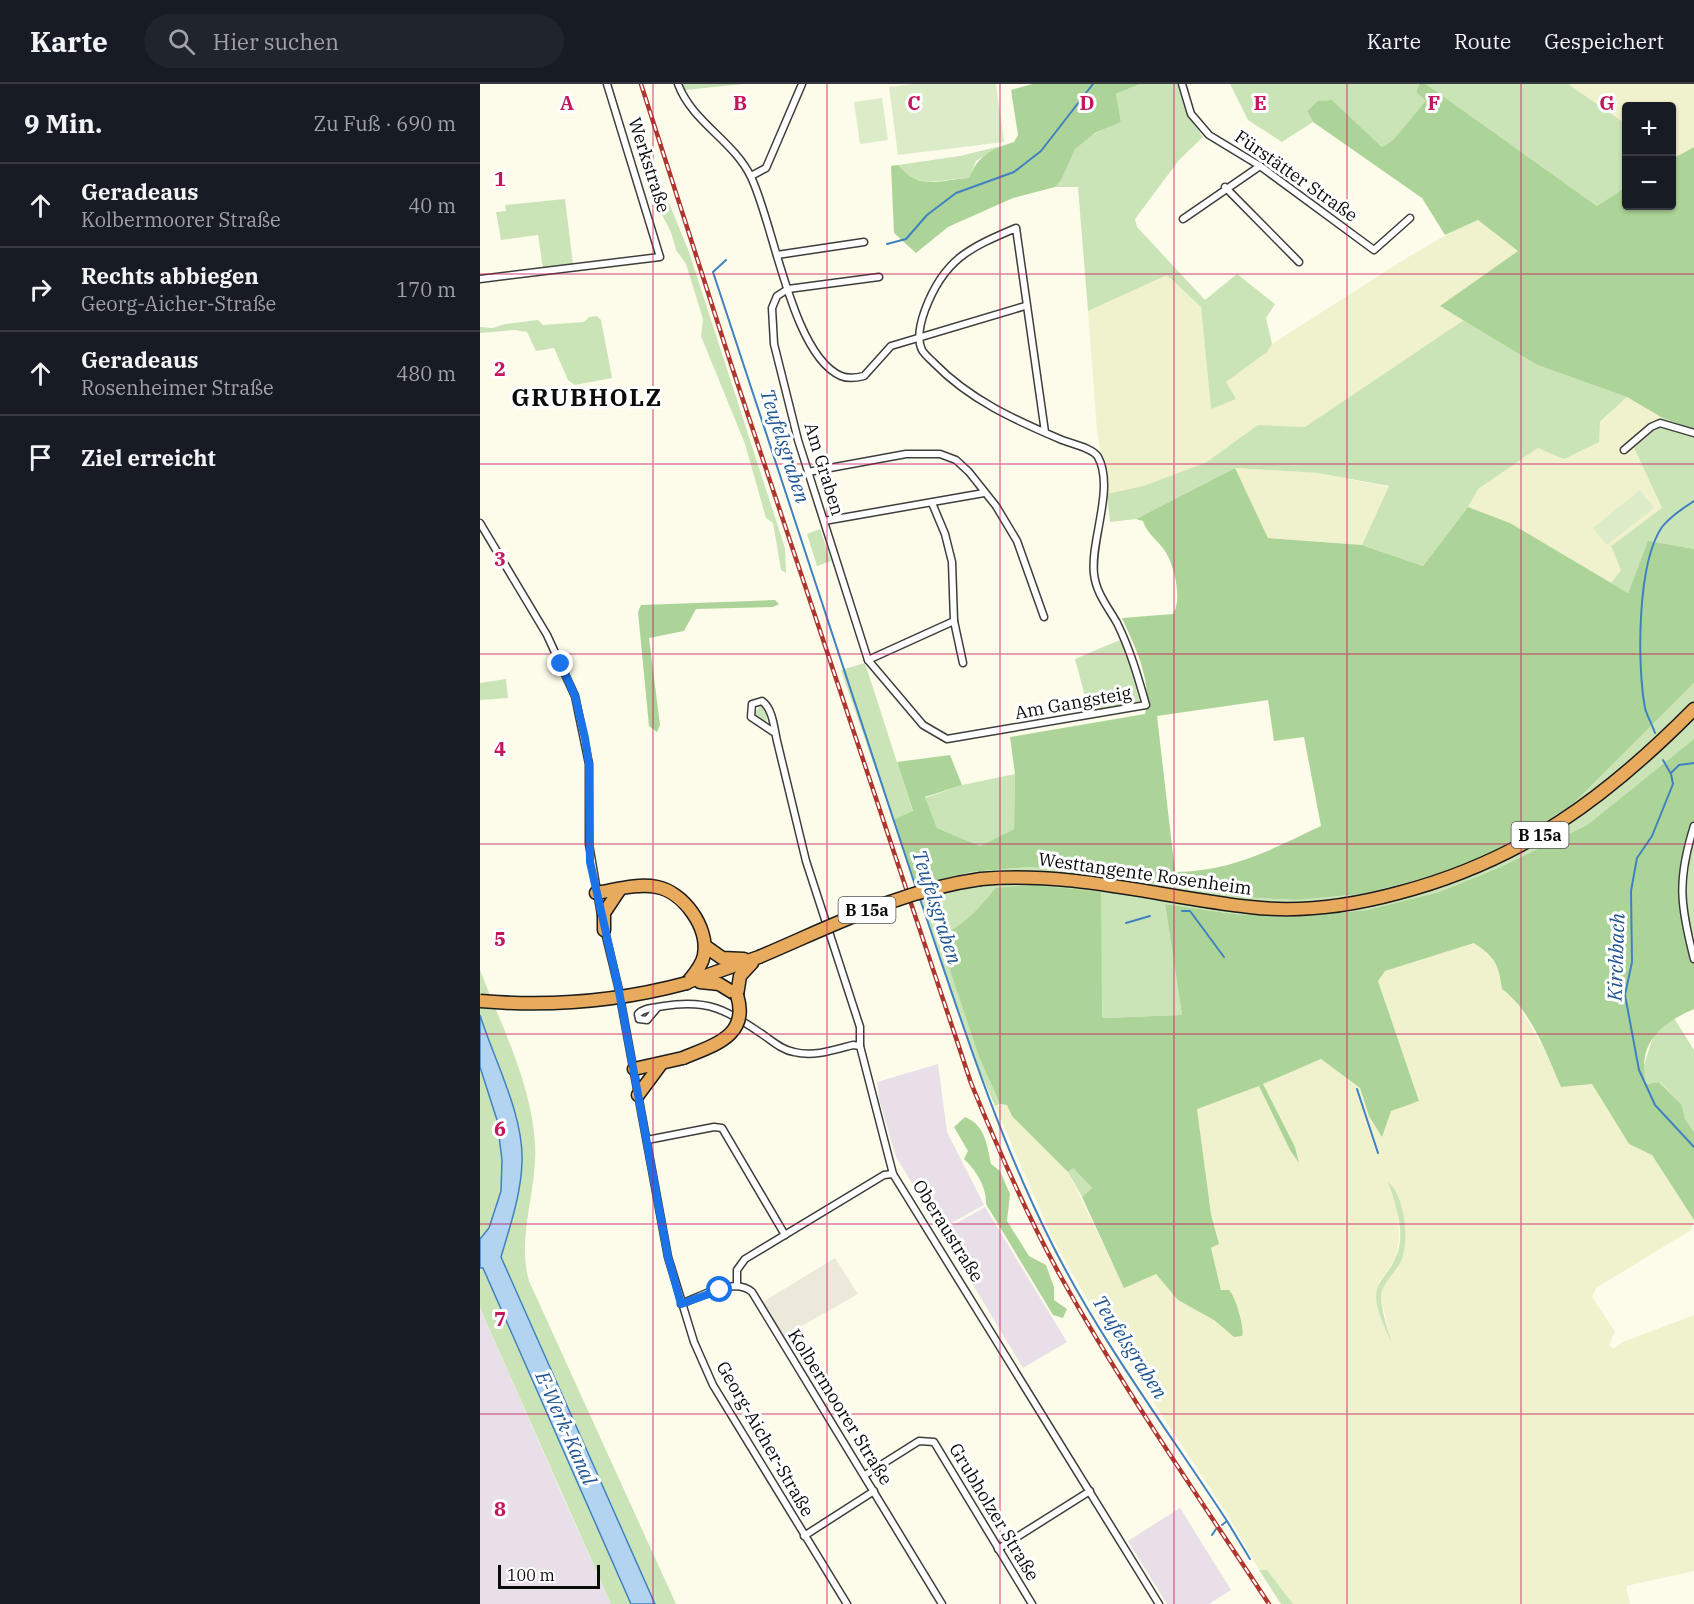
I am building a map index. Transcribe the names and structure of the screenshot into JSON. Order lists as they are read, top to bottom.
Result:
{
  "streets": {
    "highway": ["B 15a", "Westtangente Rosenheim"],
    "street": [
      "Werkstraße",
      "Fürstätter Straße",
      "Am Graben",
      "Am Gangsteig",
      "Oberaustraße",
      "Kolbermoorer Straße",
      "Georg-Aicher-Straße",
      "Grubholzer Straße"
    ]
  },
  "crossings": [
    ["Am Graben", "Am Gangsteig"],
    ["Kolbermoorer Straße", "Grubholzer Straße"]
  ],
  "districts": ["GRUBHOLZ"],
  "water": ["Teufelsgraben", "Kirchbach", "E-Werk-Kanal"],
  "scale_bar": "100 m",
  "page": {
    "header": "Karte",
    "search": "Hier suchen",
    "nav": ["Karte", "Route", "Gespeichert"],
    "heading": ["9 Min.", "Zu Fuß · 690 m"],
    "map_buttons": ["+", "−"],
    "list": [
      ["Geradeaus", "Kolbermoorer Straße", "40 m"],
      ["Rechts abbiegen", "Georg-Aicher-Straße", "170 m"],
      ["Geradeaus", "Rosenheimer Straße", "480 m"],
      "Ziel erreicht"
    ],
    "scale": "100 m"
  },
  "grid": {
    "columns": [
      "A",
      "B",
      "C",
      "D",
      "E",
      "F",
      "G"
    ],
    "rows": [
      "1",
      "2",
      "3",
      "4",
      "5",
      "6",
      "7",
      "8"
    ]
  }
}
